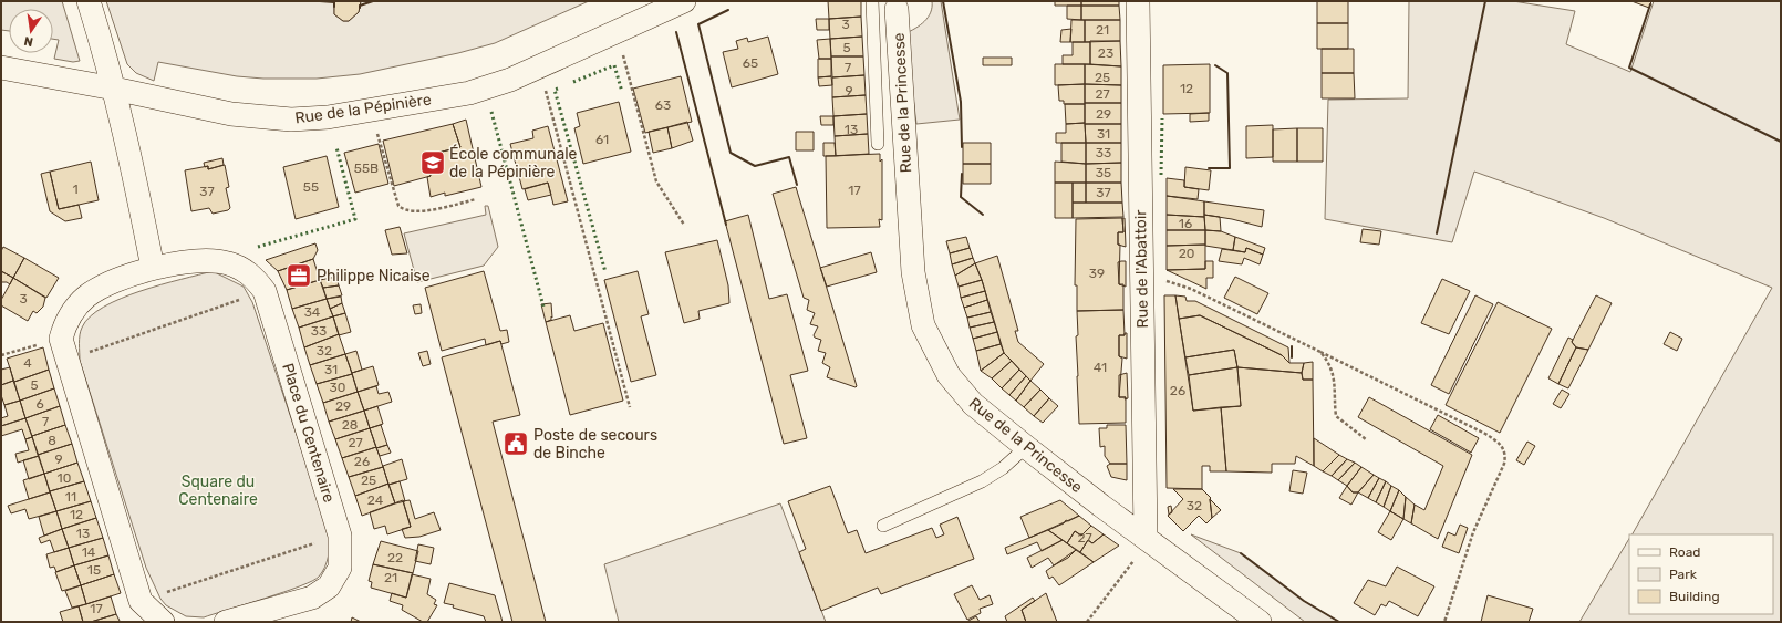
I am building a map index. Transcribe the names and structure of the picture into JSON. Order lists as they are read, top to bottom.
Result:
{
  "streets": {
    "street": [
      "Rue de la Princesse",
      "Rue de la Pépinière",
      "Rue de l'Abattoir",
      "Place du Centenaire"
    ]
  },
  "crossings": [
    ["Rue de la Princesse", "Rue de l'Abattoir"]
  ],
  "parks": ["Square du Centenaire"],
  "places": {
    "school or university": ["École communale de la Pépinière"],
    "office": ["Philippe Nicaise"],
    "public building": ["Poste de secours de Binche"]
  },
  "house_numbers": [
    "3",
    "21",
    "5",
    "23",
    "65",
    "7",
    "25",
    "12",
    "9",
    "27",
    "63",
    "29",
    "13",
    "31",
    "61",
    "33",
    "55B",
    "35",
    "55",
    "1",
    "17",
    "37",
    "37",
    "16",
    "20",
    "39",
    "3",
    "34",
    "33",
    "32",
    "4",
    "41",
    "31",
    "5",
    "30",
    "26",
    "6",
    "29",
    "7",
    "28",
    "8",
    "27",
    "9",
    "26",
    "10",
    "25",
    "11",
    "24",
    "32",
    "12",
    "13",
    "27",
    "14",
    "22",
    "15",
    "21",
    "17"
  ],
  "legend": ["Road", "Park", "Building"],
  "north": "bottom"
}
